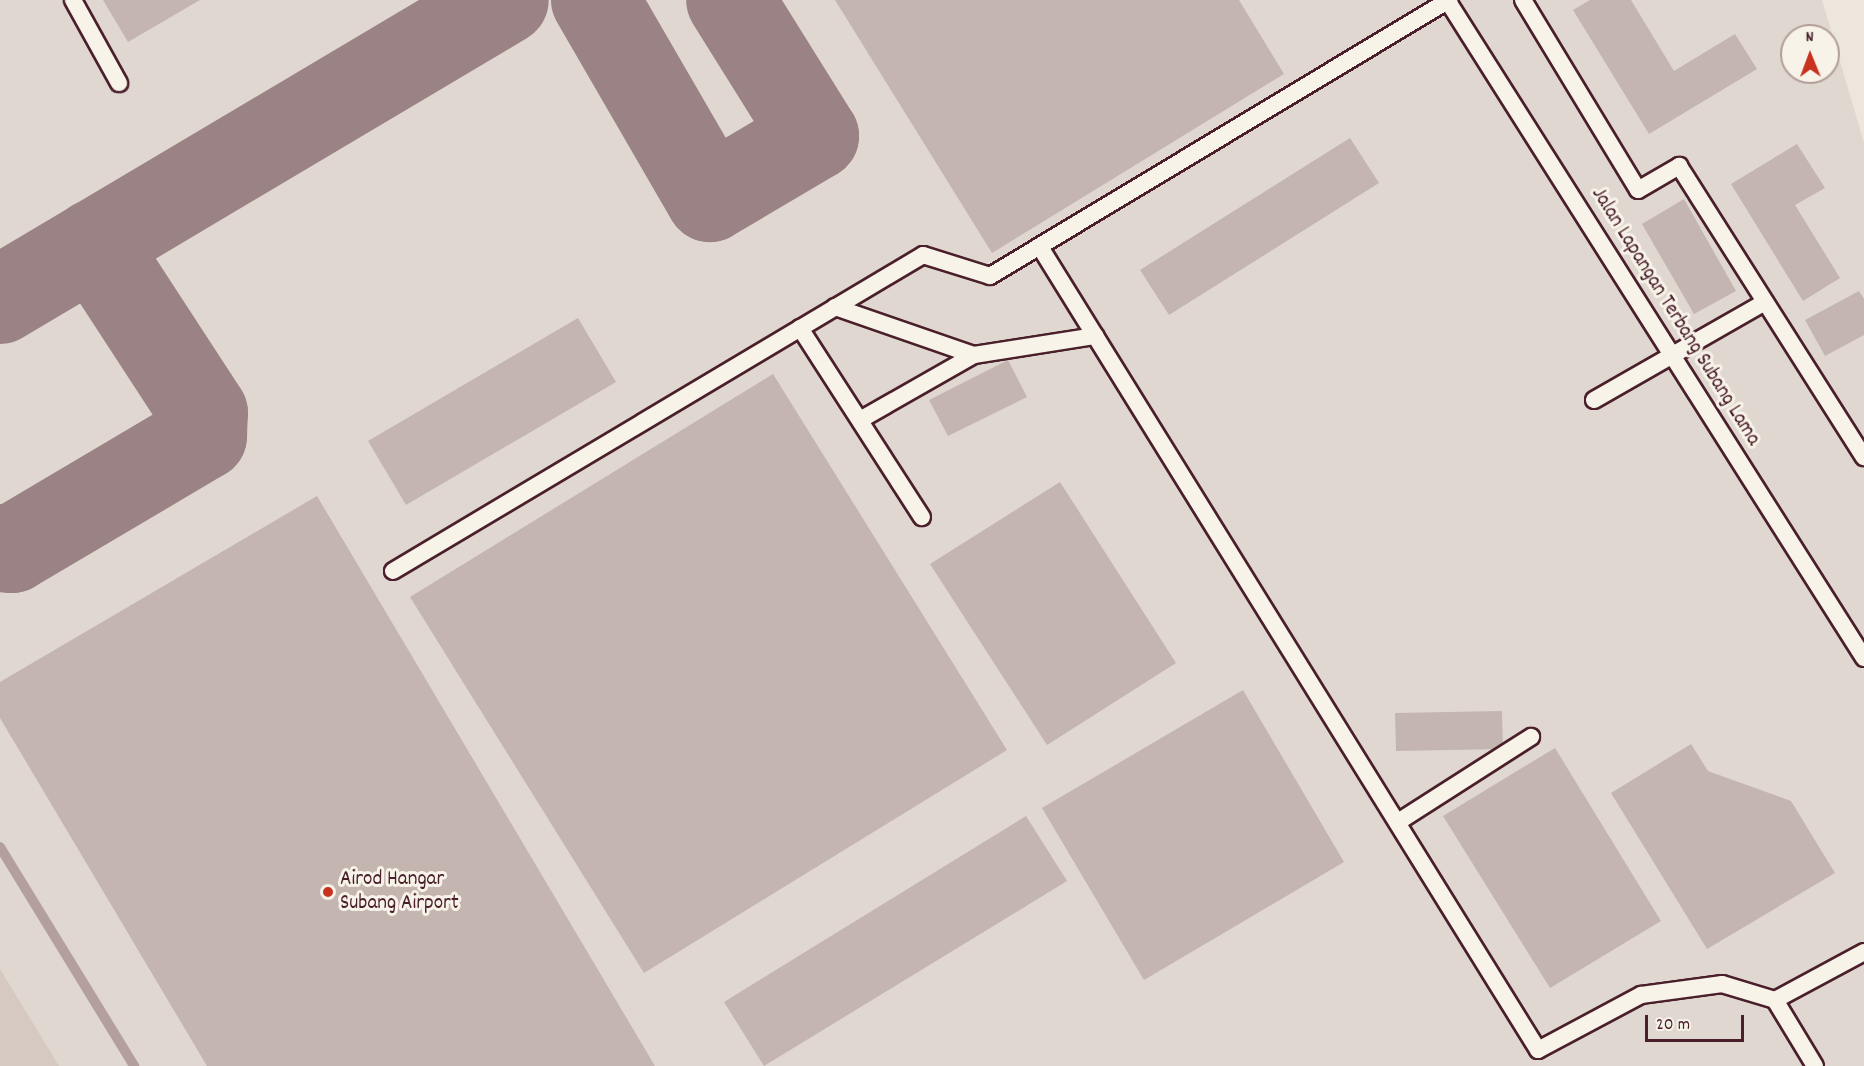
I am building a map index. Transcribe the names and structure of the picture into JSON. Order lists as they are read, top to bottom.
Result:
{
  "streets": {
    "lane": ["Jalan Lapangan Terbang Subang Lama"]
  },
  "places": ["Airod Hangar Subang Airport"],
  "scale_bar": "20 m",
  "north": "top"
}
